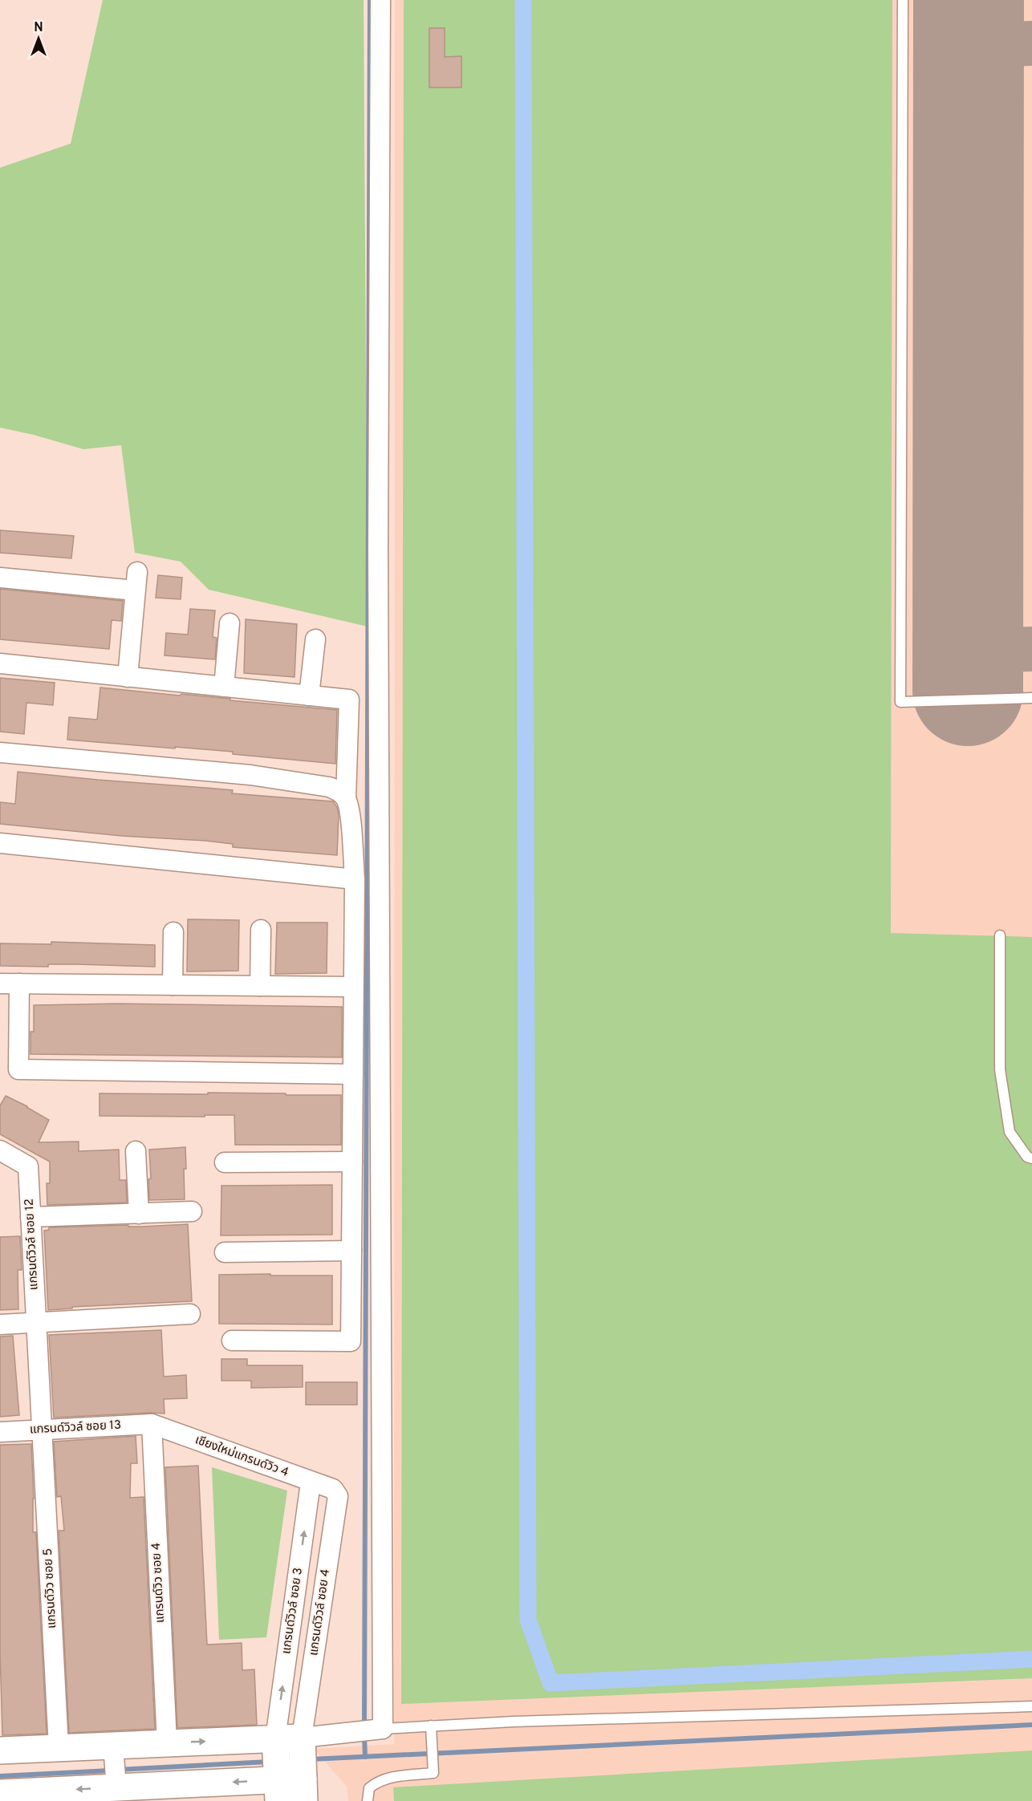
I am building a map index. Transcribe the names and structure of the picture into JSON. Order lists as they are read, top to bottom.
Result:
{
  "streets": {
    "street": [
      "แกรนด์วิวล์ ซอย 12",
      "แกรนด์วิวล์ ซอย 13",
      "เชียงใหม่แกรนด์วิว 4",
      "แกรนด์วิว ซอย 4",
      "แกรนด์วิว ซอย 5",
      "แกรนด์วิวล์ ซอย 3",
      "แกรนด์วิวล์ ซอย 4"
    ]
  },
  "crossings": [
    ["แกรนด์วิวล์ ซอย 12", "แกรนด์วิวล์ ซอย 13"],
    ["แกรนด์วิวล์ ซอย 12", "แกรนด์วิว ซอย 5"],
    ["แกรนด์วิวล์ ซอย 13", "เชียงใหม่แกรนด์วิว 4"],
    ["แกรนด์วิวล์ ซอย 13", "แกรนด์วิว ซอย 4"],
    ["แกรนด์วิวล์ ซอย 13", "แกรนด์วิว ซอย 5"],
    ["เชียงใหม่แกรนด์วิว 4", "แกรนด์วิว ซอย 4"],
    ["เชียงใหม่แกรนด์วิว 4", "แกรนด์วิวล์ ซอย 3"],
    ["เชียงใหม่แกรนด์วิว 4", "แกรนด์วิวล์ ซอย 4"],
    ["แกรนด์วิวล์ ซอย 3", "แกรนด์วิวล์ ซอย 4"]
  ],
  "north": "top"
}
